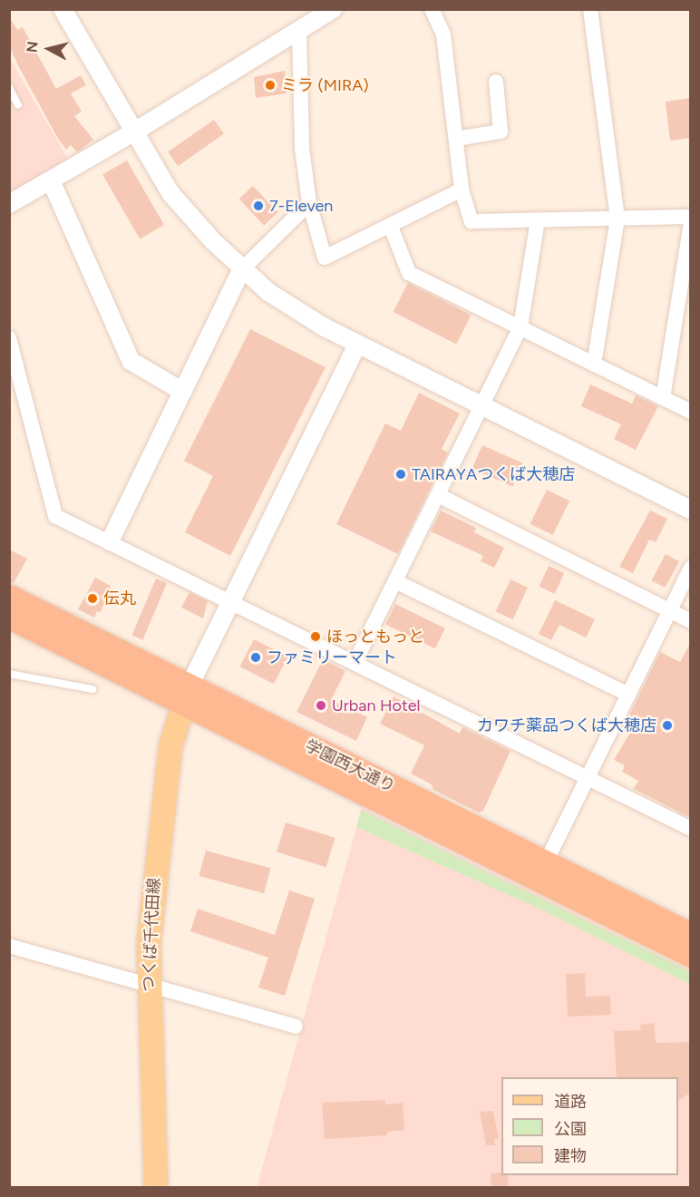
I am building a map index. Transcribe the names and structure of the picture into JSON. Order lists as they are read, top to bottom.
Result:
{
  "streets": {
    "highway": ["学園西大通り"],
    "main road": ["つくば千代田線"]
  },
  "crossings": [
    ["学園西大通り", "つくば千代田線"]
  ],
  "places": [
    "ミラ (MIRA)",
    "7-Eleven",
    "TAIRAYAつくば大穂店",
    "伝丸",
    "ほっともっと",
    "ファミリーマート",
    "Urban Hotel",
    "カワチ薬品つくば大穂店"
  ],
  "legend": ["道路", "公園", "建物"],
  "north": "left"
}
